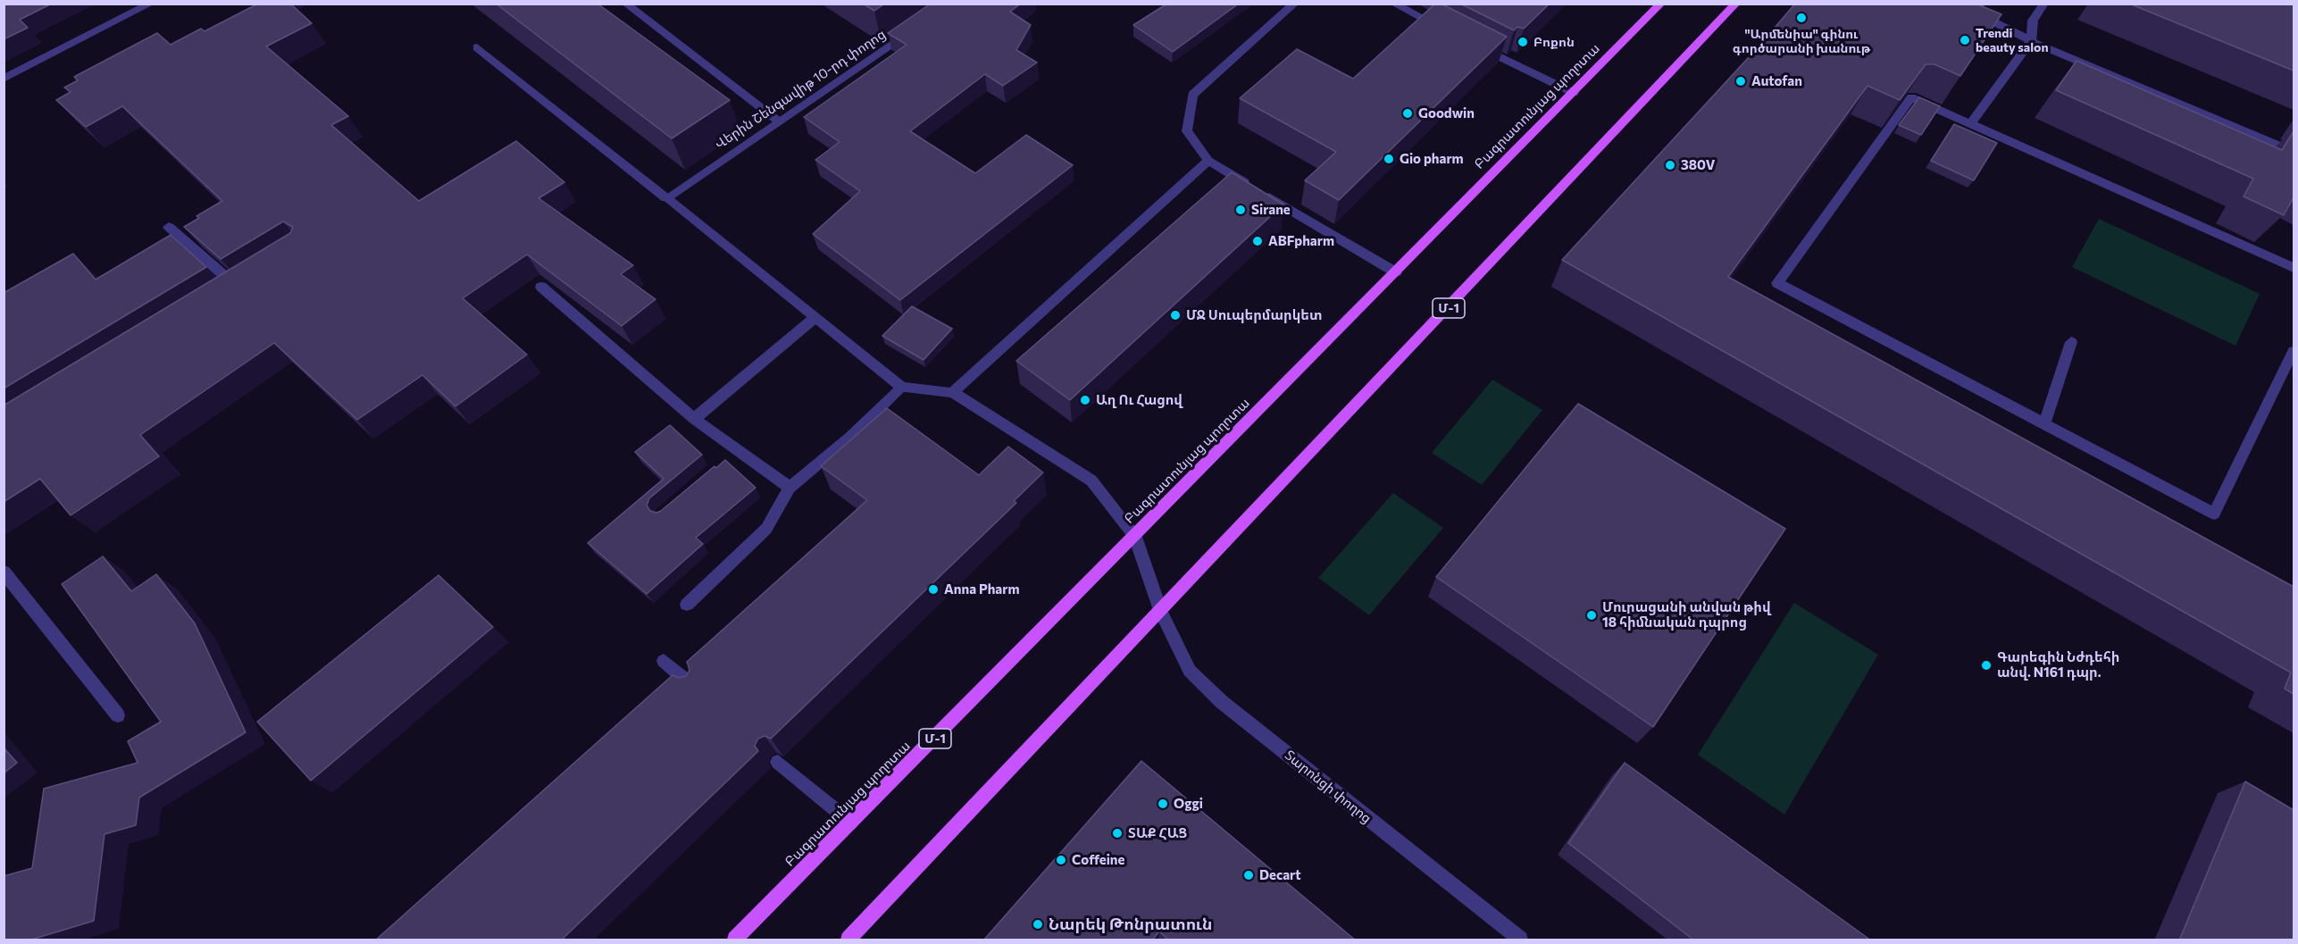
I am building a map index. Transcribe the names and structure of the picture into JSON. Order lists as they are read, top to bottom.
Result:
{
  "streets": {
    "main road": ["Բագրատունյաց պողոտա", "Մ-1"],
    "street": ["Վերին Շենգավիթ 10-րդ փողոց", "Տարոնցի փողոց"]
  },
  "crossings": [
    ["Բագրատունյաց պողոտա", "Տարոնցի փողոց"],
    ["Մ-1", "Տարոնցի փողոց"]
  ],
  "places": [
    "\"Արմենիա\" գինու գործարանի խանութ",
    "Trendi beauty salon",
    "Բոքոն",
    "Autofan",
    "Goodwin",
    "Gio pharm",
    "380V",
    "Sirane",
    "ABFpharm",
    "ՄՋ Սուպերմարկետ",
    "Աղ Ու Հացով",
    "Anna Pharm",
    "Մուրացանի անվան թիվ 18 հիմնական դպրոց",
    "Գարեգին Նժդեհի անվ. N161 դպր.",
    "Oggi",
    "ՏԱՔ ՀԱՑ",
    "Coffeine",
    "Decart",
    "Նարեկ Թոնրատուն"
  ]
}
